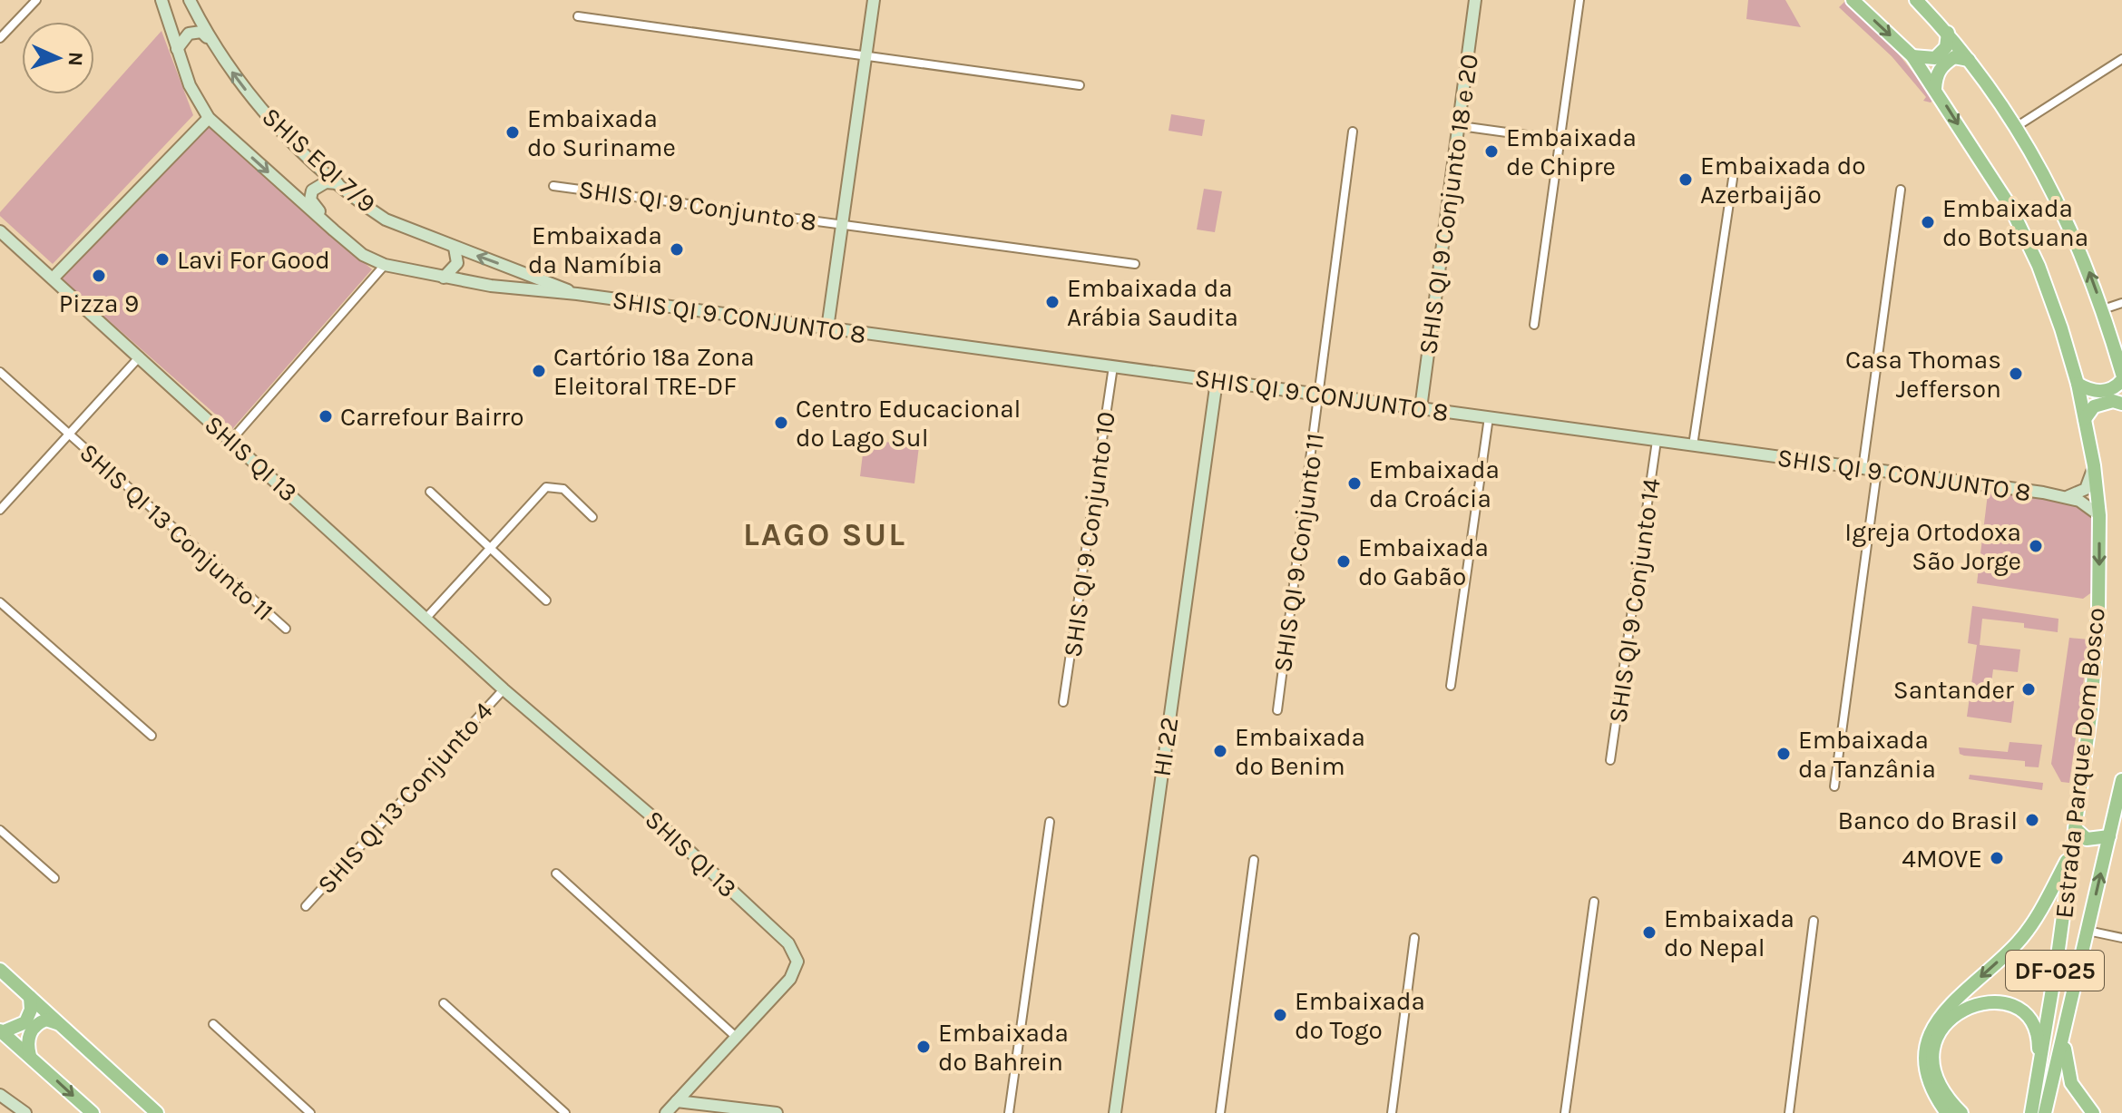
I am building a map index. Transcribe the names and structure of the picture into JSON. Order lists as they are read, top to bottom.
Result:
{
  "streets": {
    "main road": ["Estrada Parque Dom Bosco", "DF-025"],
    "street": [
      "SHIS EQI 7/9",
      "SHIS QI 9 Conjunto 18 e 20",
      "SHIS QI 9 Conjunto 8",
      "SHIS QI 9 CONJUNTO 8",
      "SHIS QI 13",
      "SHIS QI 13 Conjunto 11",
      "SHIS QI 9 Conjunto 10",
      "SHIS QI 9 Conjunto 11",
      "SHIS QI 9 Conjunto 14",
      "HI 22",
      "SHIS QI 13 Conjunto 4"
    ]
  },
  "crossings": [
    ["SHIS EQI 7/9", "SHIS QI 9 CONJUNTO 8"],
    ["SHIS QI 9 Conjunto 18 e 20", "SHIS QI 9 CONJUNTO 8"],
    ["SHIS QI 9 CONJUNTO 8", "SHIS QI 9 Conjunto 10"],
    ["SHIS QI 9 CONJUNTO 8", "SHIS QI 9 Conjunto 11"],
    ["SHIS QI 9 CONJUNTO 8", "SHIS QI 9 Conjunto 14"],
    ["SHIS QI 9 CONJUNTO 8", "HI 22"],
    ["SHIS QI 13", "SHIS QI 13 Conjunto 4"]
  ],
  "districts": ["LAGO SUL"],
  "places": [
    "Embaixada do Suriname",
    "Embaixada de Chipre",
    "Embaixada do Azerbaijão",
    "Embaixada do Botsuana",
    "Embaixada da Namíbia",
    "Lavi For Good",
    "Pizza 9",
    "Embaixada da Arábia Saudita",
    "Cartório 18ª Zona Eleitoral TRE-DF",
    "Casa Thomas Jefferson",
    "Carrefour Bairro",
    "Centro Educacional do Lago Sul",
    "Embaixada da Croácia",
    "Igreja Ortodoxa São Jorge",
    "Embaixada do Gabão",
    "Santander",
    "Embaixada do Benim",
    "Embaixada da Tanzânia",
    "Banco do Brasil",
    "4MOVE",
    "Embaixada do Nepal",
    "Embaixada do Togo",
    "Embaixada do Bahrein"
  ],
  "north": "right"
}
